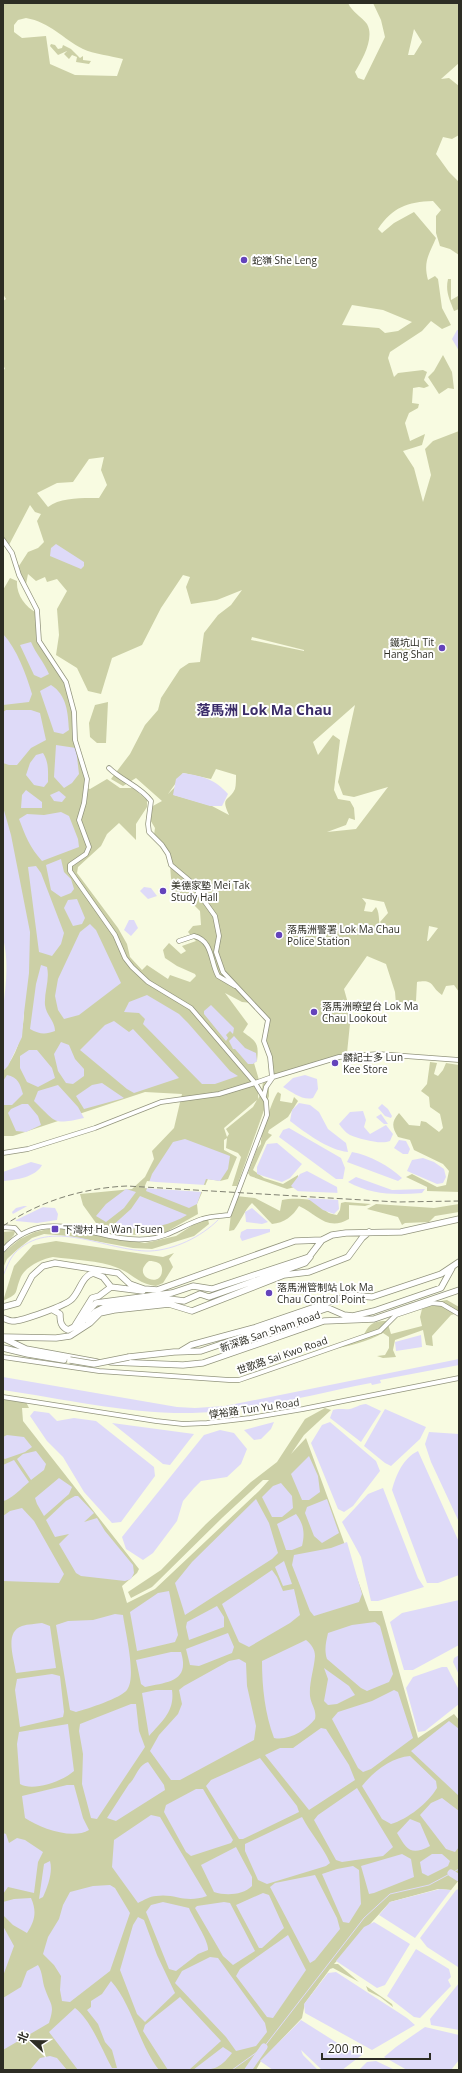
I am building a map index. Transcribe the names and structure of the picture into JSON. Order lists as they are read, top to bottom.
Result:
{
  "streets": {
    "main road": ["新深路 San Sham Road"],
    "street": ["世歌路 Sai Kwo Road", "惇裕路 Tun Yu Road"]
  },
  "districts": ["落馬洲 Lok Ma Chau"],
  "places": {
    "other": [
      "蛇嶺 She Leng",
      "鐵坑山 Tit Hang Shan",
      "美德家塾 Mei Tak Study Hall",
      "落馬洲警署 Lok Ma Chau Police Station",
      "落馬洲暸望台 Lok Ma Chau Lookout",
      "麟記士多 Lun Kee Store",
      "落馬洲管制站 Lok Ma Chau Control Point"
    ],
    "transit": ["下灣村 Ha Wan Tsuen"]
  },
  "scale_bar": "200 m",
  "north": "left"
}
